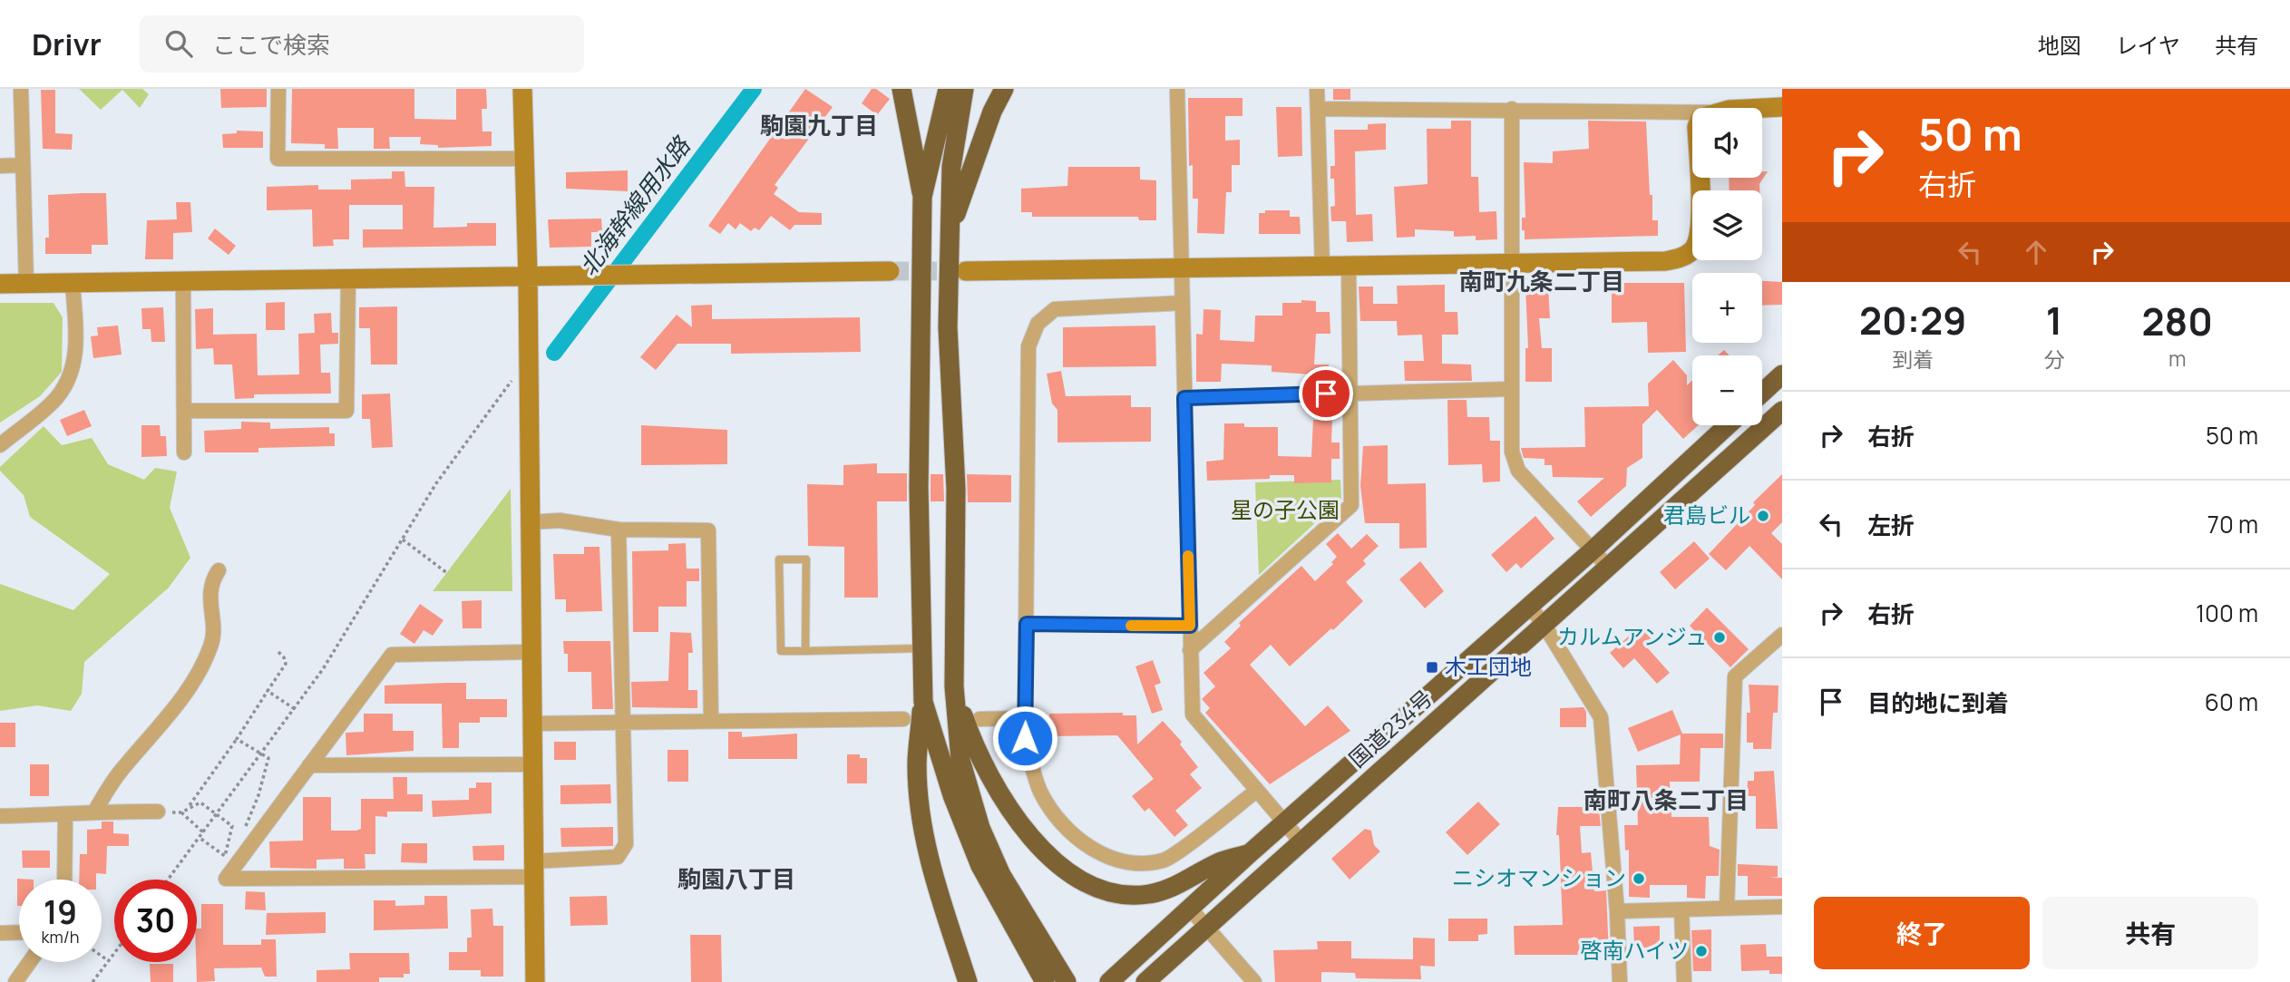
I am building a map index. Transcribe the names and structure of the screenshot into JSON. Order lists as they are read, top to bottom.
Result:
{
  "streets": {
    "highway": ["国道234号"]
  },
  "districts": [
    "駒園九丁目",
    "南町九条二丁目",
    "南町八条二丁目",
    "駒園八丁目"
  ],
  "water": ["北海幹線用水路"],
  "parks": ["星の子公園"],
  "places": {
    "other": [
      "君島ビル",
      "カルムアンジュ",
      "ニシオマンション",
      "啓南ハイツ"
    ],
    "transit": ["木工団地"]
  },
  "page": {
    "header": "Drivr",
    "search": "ここで検索",
    "nav": ["地図", "レイヤ", "共有"],
    "turn": ["50 m", "右折"],
    "map_buttons": ["+", "−"],
    "eta": [
      "20:29",
      "到着",
      "1",
      "分",
      "280",
      "m"
    ],
    "list": [
      {
        "name": "右折",
        "value": "50 m"
      },
      {
        "name": "左折",
        "value": "70 m"
      },
      {
        "name": "右折",
        "value": "100 m"
      },
      {
        "name": "目的地に到着",
        "value": "60 m"
      }
    ],
    "speed": "19 km/h",
    "limit": "30",
    "buttons": ["終了", "共有"]
  }
}
